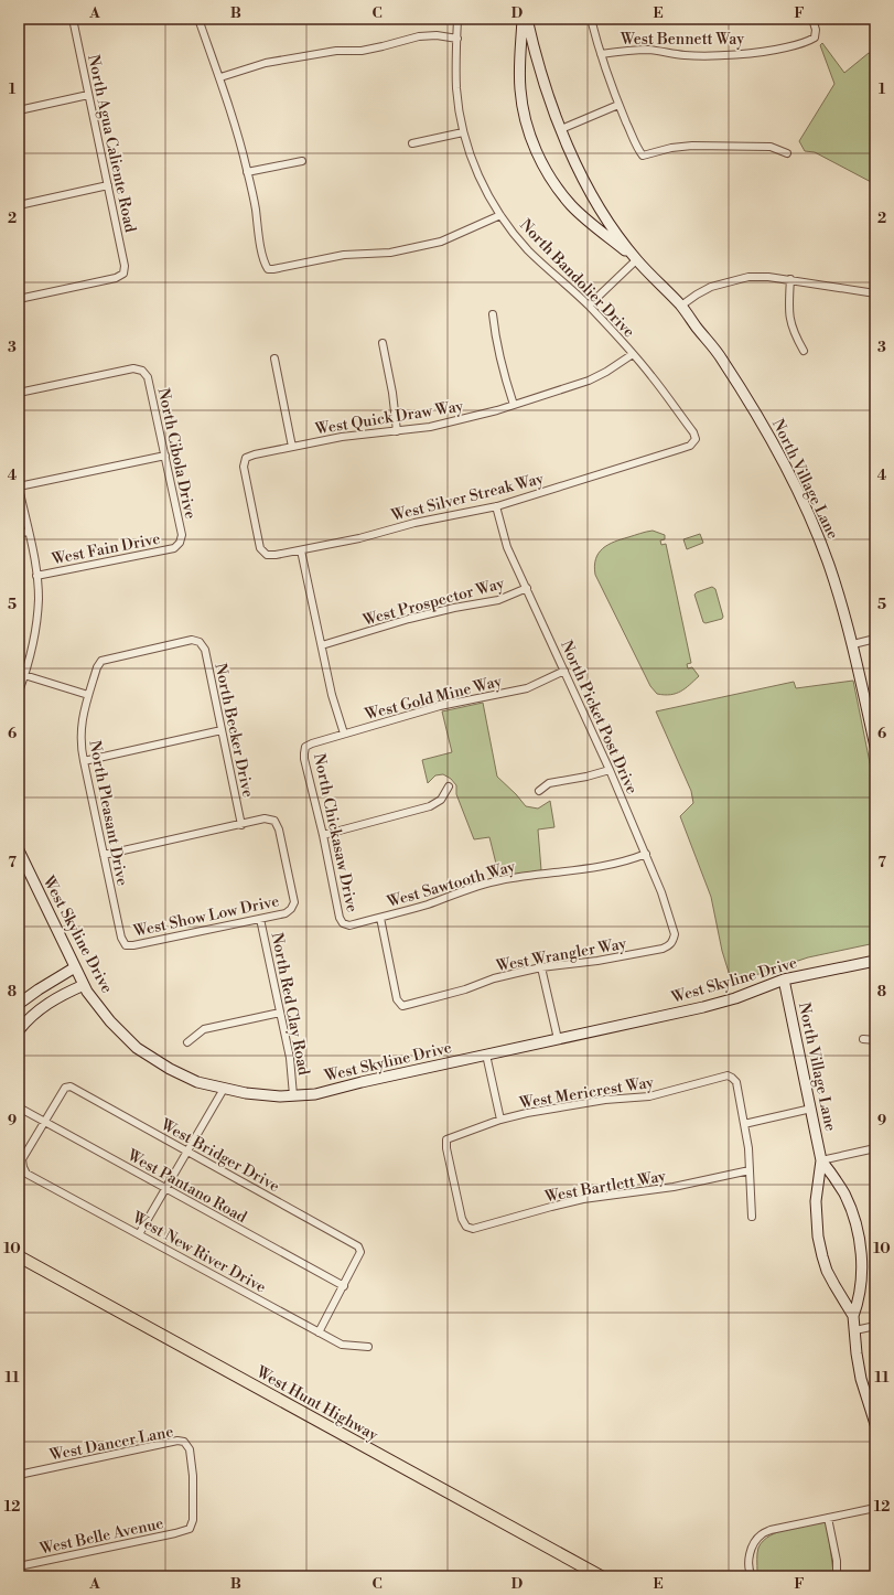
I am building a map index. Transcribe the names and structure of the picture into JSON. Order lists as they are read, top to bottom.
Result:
{
  "streets": {
    "main road": ["West Hunt Highway"],
    "street": [
      "West Bennett Way",
      "North Agua Caliente Road",
      "North Bandolier Drive",
      "West Quick Draw Way",
      "North Cibola Drive",
      "North Village Lane",
      "West Silver Streak Way",
      "West Fain Drive",
      "West Prospector Way",
      "West Gold Mine Way",
      "North Picket Post Drive",
      "North Becker Drive",
      "North Pleasant Drive",
      "North Chickasaw Drive",
      "West Sawtooth Way",
      "West Show Low Drive",
      "West Skyline Drive",
      "West Wrangler Way",
      "North Red Clay Road",
      "West Mericrest Way",
      "West Bridger Drive",
      "West Pantano Road",
      "West Bartlett Way",
      "West New River Drive",
      "West Dancer Lane",
      "West Belle Avenue"
    ]
  },
  "crossings": [
    ["North Bandolier Drive", "West Quick Draw Way"],
    ["North Bandolier Drive", "West Silver Streak Way"],
    ["West Quick Draw Way", "West Silver Streak Way"],
    ["North Cibola Drive", "West Fain Drive"],
    ["North Village Lane", "West Skyline Drive"],
    ["West Silver Streak Way", "North Picket Post Drive"],
    ["West Prospector Way", "North Picket Post Drive"],
    ["West Gold Mine Way", "North Picket Post Drive"],
    ["West Gold Mine Way", "North Chickasaw Drive"],
    ["North Picket Post Drive", "West Sawtooth Way"],
    ["North Picket Post Drive", "West Wrangler Way"],
    ["North Becker Drive", "North Pleasant Drive"],
    ["North Becker Drive", "West Show Low Drive"],
    ["North Pleasant Drive", "West Show Low Drive"],
    ["North Chickasaw Drive", "West Sawtooth Way"],
    ["West Sawtooth Way", "West Wrangler Way"],
    ["West Show Low Drive", "North Red Clay Road"],
    ["West Skyline Drive", "North Red Clay Road"],
    ["West Mericrest Way", "West Bartlett Way"],
    ["West Bridger Drive", "West Pantano Road"],
    ["West Bridger Drive", "West New River Drive"],
    ["West Pantano Road", "West New River Drive"],
    ["West Dancer Lane", "West Belle Avenue"]
  ],
  "grid": {
    "columns": [
      "A",
      "B",
      "C",
      "D",
      "E",
      "F"
    ],
    "rows": [
      "1",
      "2",
      "3",
      "4",
      "5",
      "6",
      "7",
      "8",
      "9",
      "10",
      "11",
      "12"
    ]
  }
}
